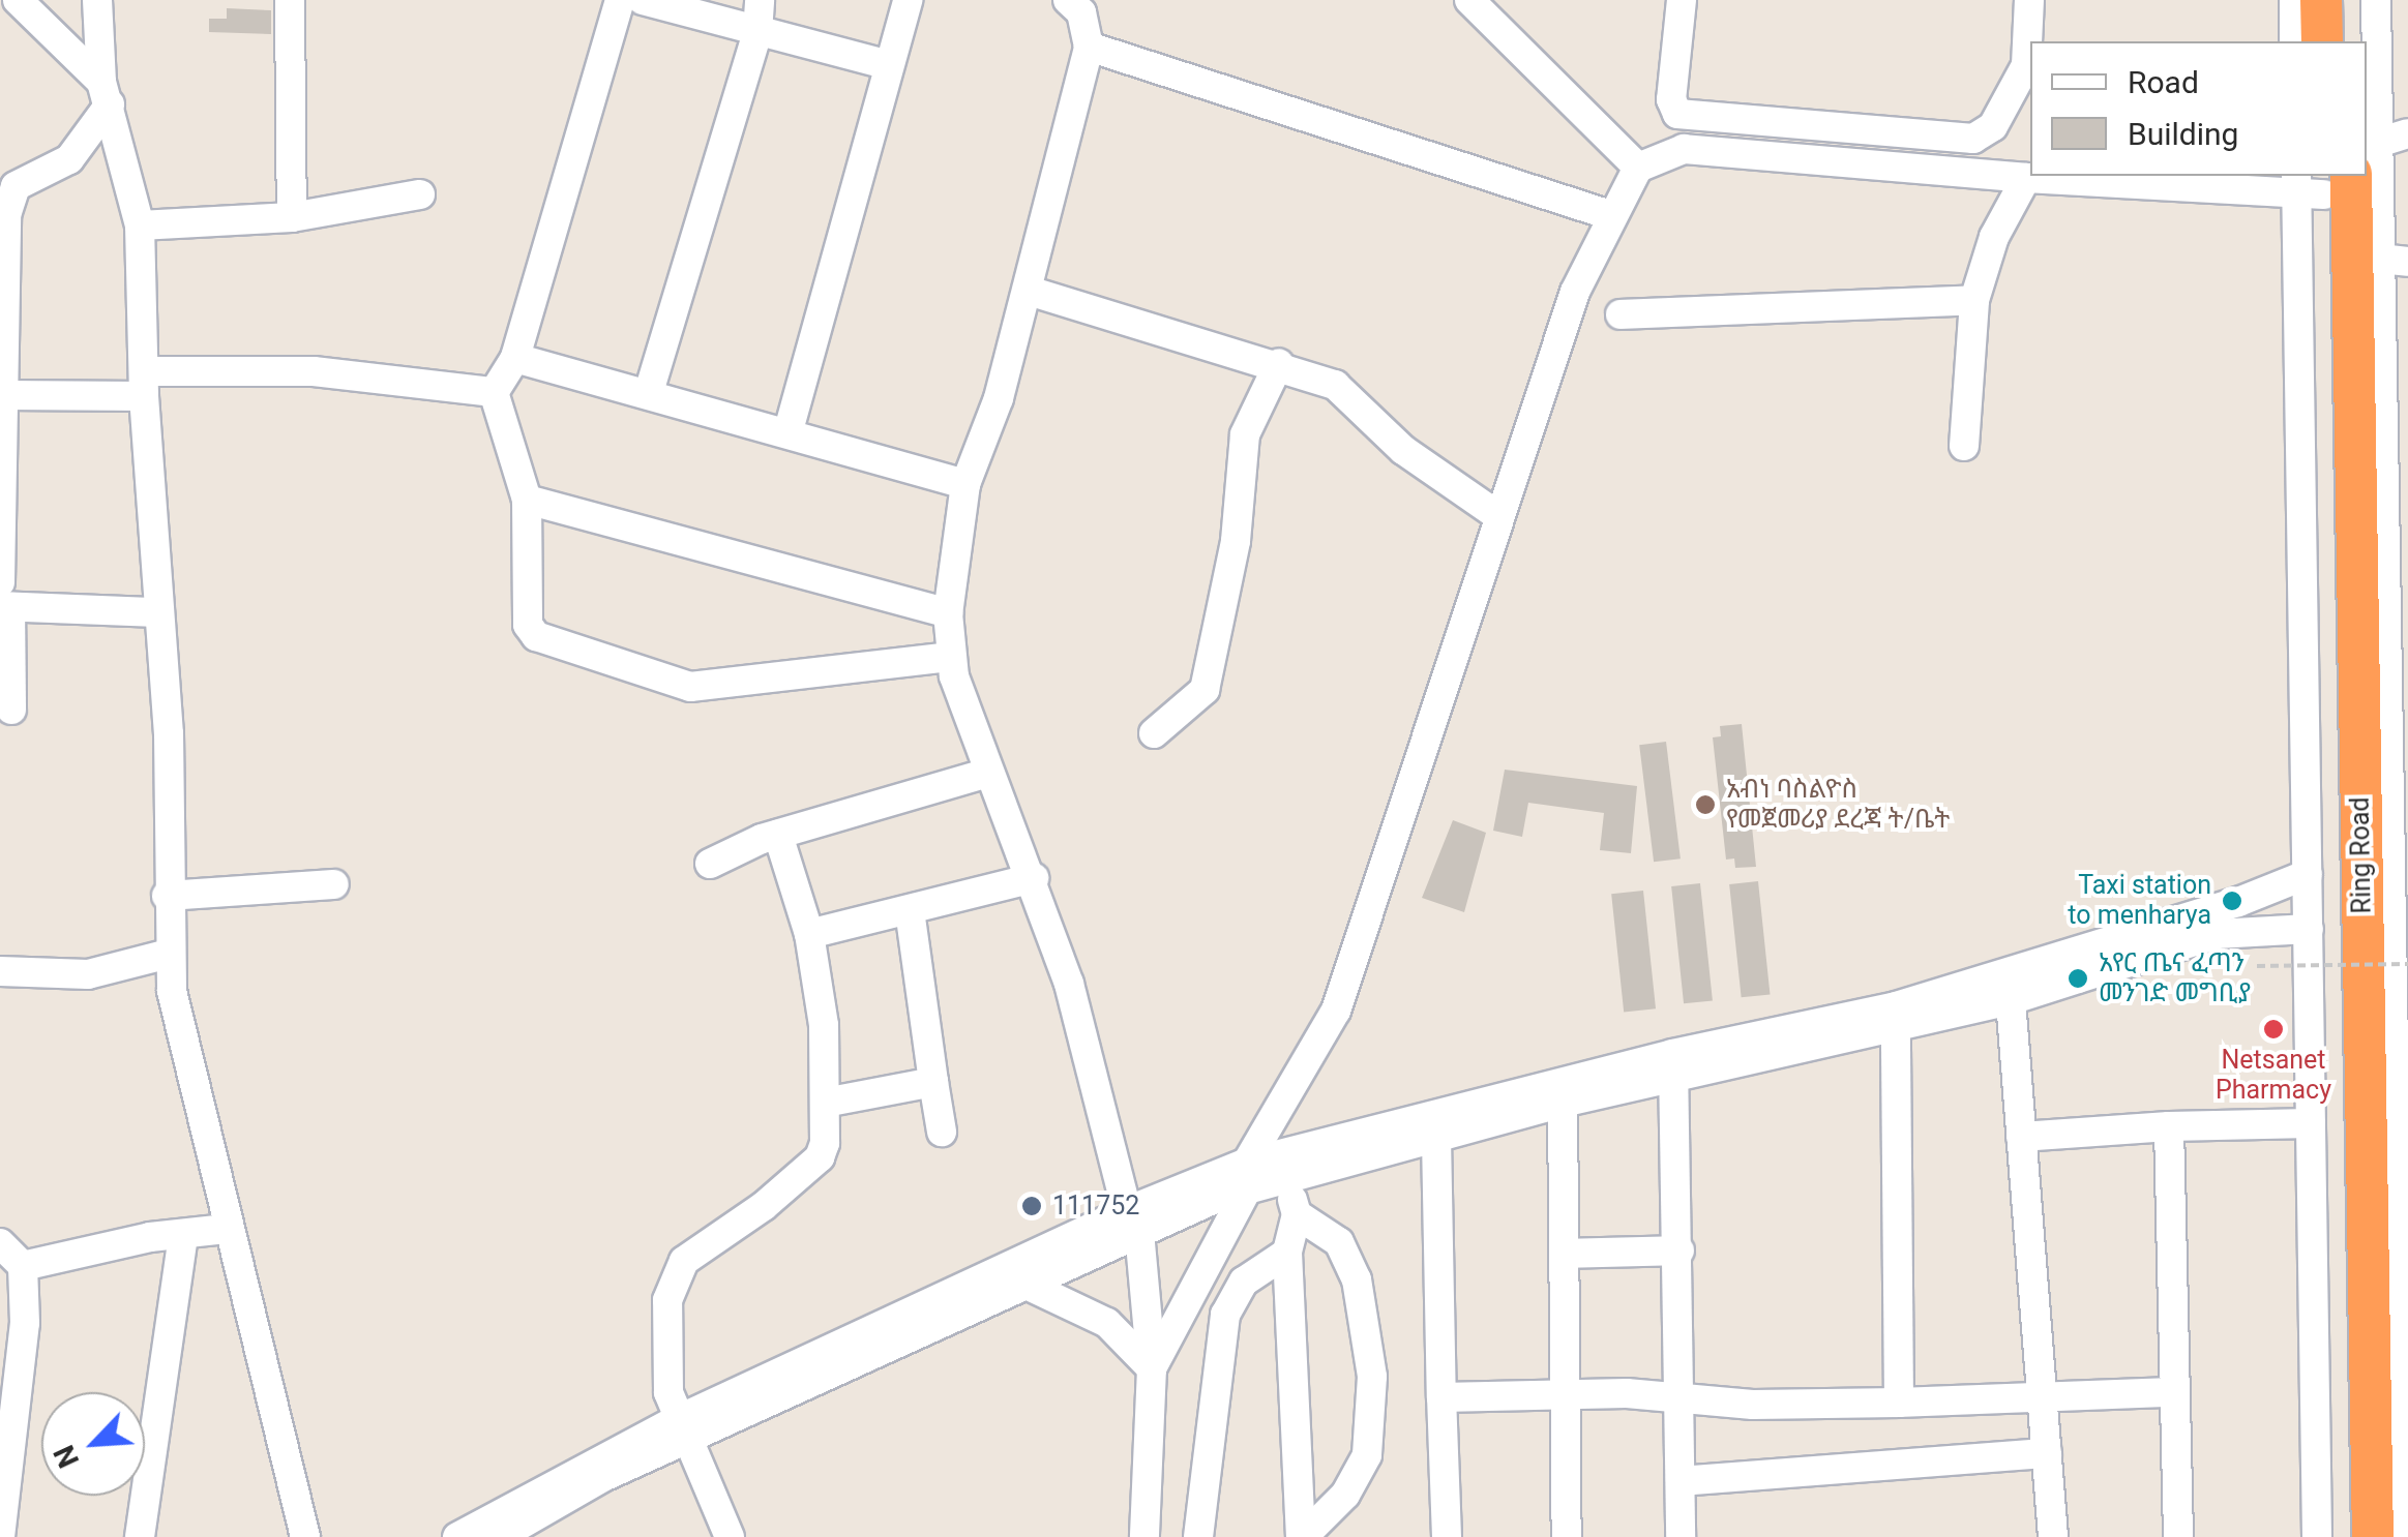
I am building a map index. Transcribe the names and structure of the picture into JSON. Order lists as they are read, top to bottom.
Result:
{
  "streets": {
    "highway": ["Ring Road"]
  },
  "places": [
    "አብነ ባስልዮስ የመጀመሪያ ደረጃ ት/ቤት",
    "Taxi station to menharya",
    "አየር ጤና ፈጣን መንገድ መግቢያ",
    "Netsanet Pharmacy",
    "111752"
  ],
  "legend": ["Road", "Building"],
  "north": "bottom left"
}
